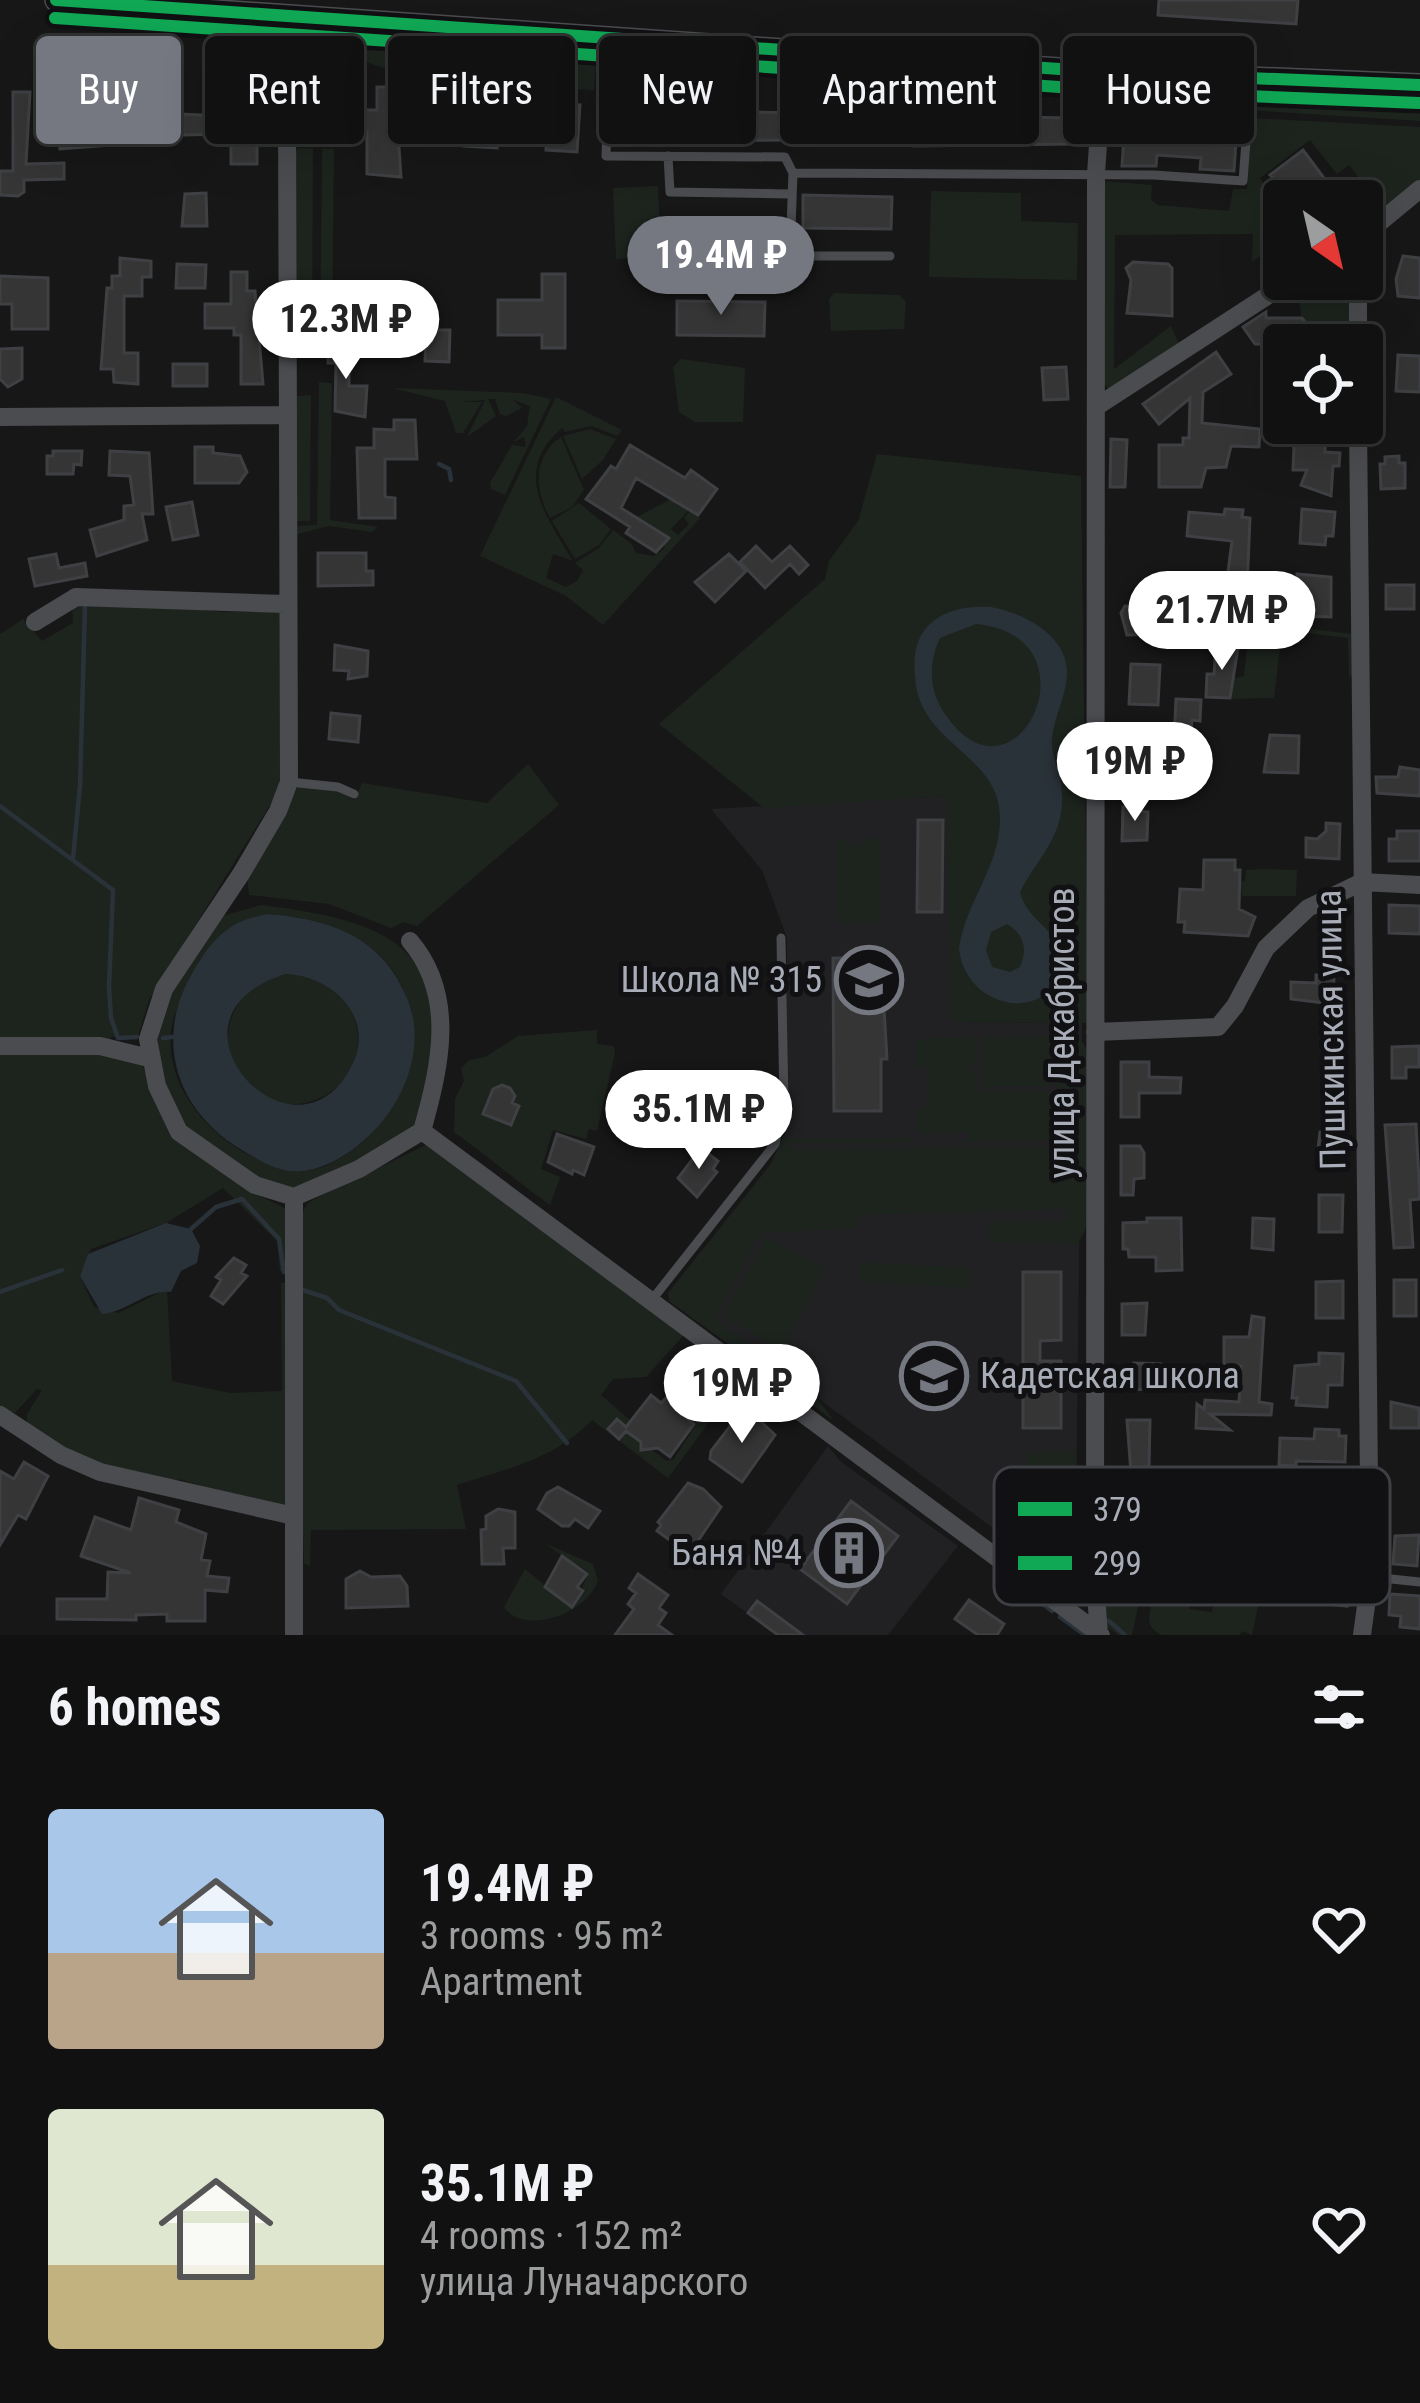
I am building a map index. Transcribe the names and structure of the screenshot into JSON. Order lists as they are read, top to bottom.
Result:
{
  "streets": {
    "street": ["Пушкинская улица", "улица Декабристов"]
  },
  "places": {
    "school or university": ["Школа № 315", "Кадетская школа"],
    "building": ["Баня №4"]
  },
  "lines": ["transit line 379", "transit line 299"],
  "legend": ["379", "299"],
  "north": "bottom right",
  "page": {
    "chip": [
      "Buy",
      "Rent",
      "Filters",
      "New",
      "Apartment",
      "House"
    ],
    "price": [
      "19.4M ₽",
      "12.3M ₽",
      "21.7M ₽",
      "19M ₽",
      "35.1M ₽",
      "19M ₽"
    ],
    "heading": "6 homes",
    "list": [
      {
        "name": "19.4M ₽",
        "note": "3 rooms · 95 m² · Apartment"
      },
      {
        "name": "35.1M ₽",
        "note": "4 rooms · 152 m² · улица Луначарского"
      }
    ]
  }
}
